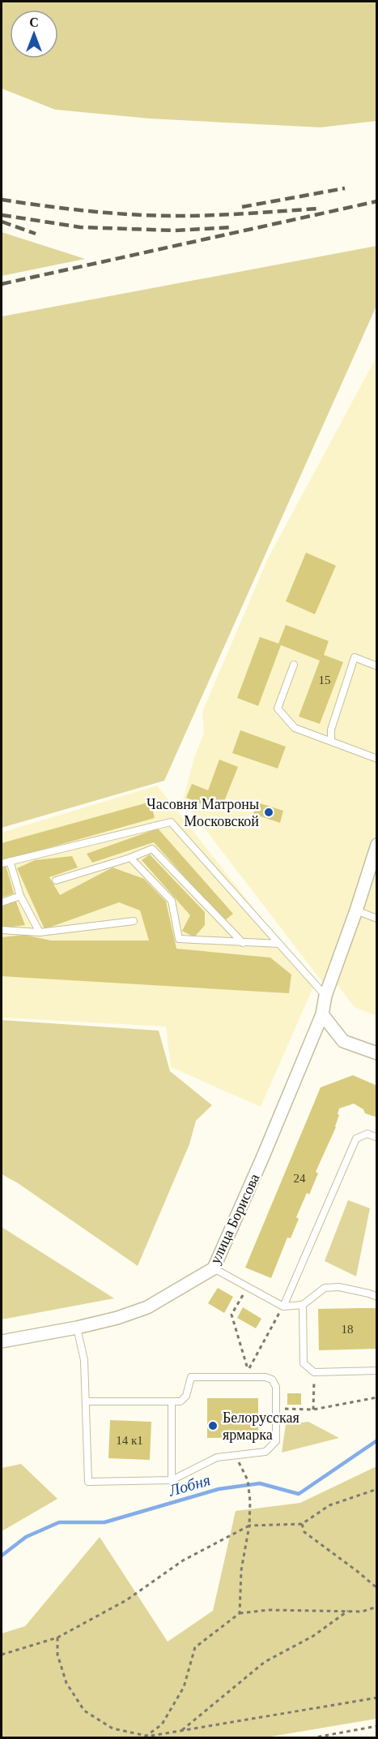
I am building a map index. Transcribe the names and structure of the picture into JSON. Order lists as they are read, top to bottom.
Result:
{
  "streets": {
    "street": ["улица Борисова"]
  },
  "water": ["Лобня"],
  "places": ["Часовня Матроны Московской", "Белорусская ярмарка"],
  "house_numbers": [
    "15",
    "24",
    "18",
    "14 к1"
  ],
  "north": "top"
}
